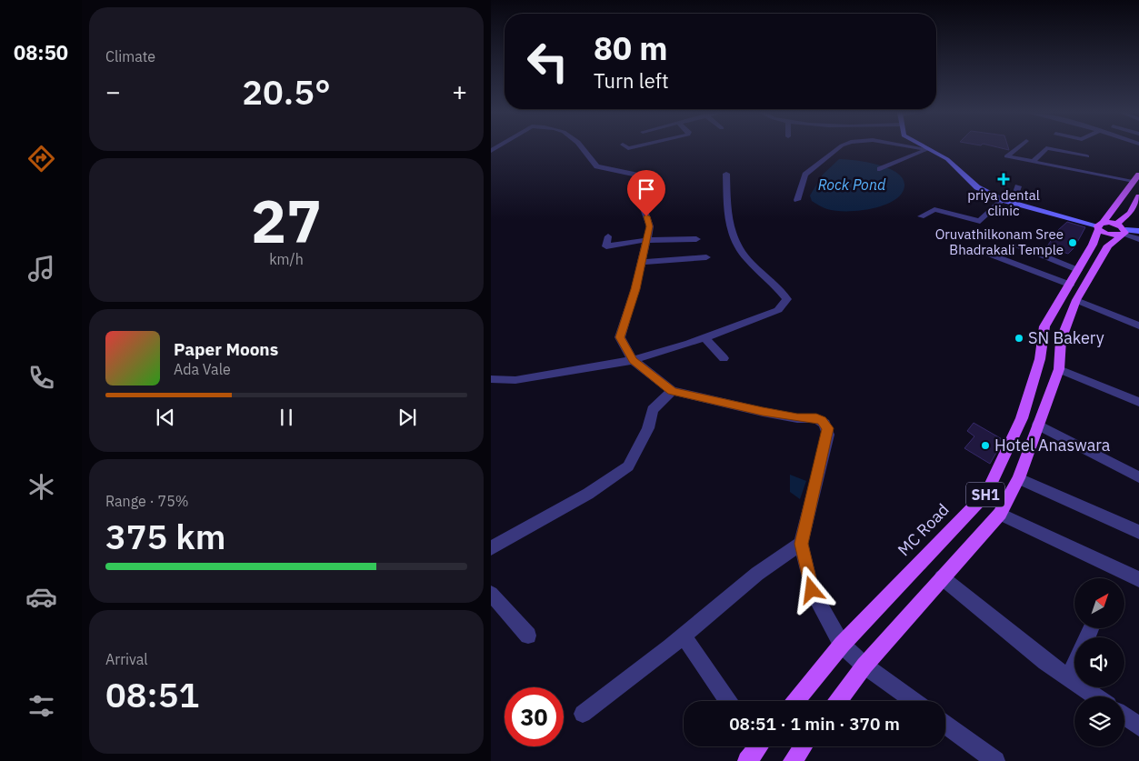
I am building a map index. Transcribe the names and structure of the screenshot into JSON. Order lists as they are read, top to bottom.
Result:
{
  "streets": {
    "main road": ["SH1", "MC Road"]
  },
  "water": ["Rock Pond"],
  "places": {
    "health": ["priya dental clinic"],
    "other": ["Oruvathilkonam Sree Bhadrakali Temple", "SN Bakery", "Hotel Anaswara"]
  },
  "north": "top right",
  "page": {
    "tabs": "08:50",
    "tile": [
      "Climate",
      ["27", "km/h"],
      ["Range · 75%", "375 km"],
      ["Arrival", "08:51"]
    ],
    "turn": ["80 m", "Turn left"],
    "heat": ["−", "20.5°", "+"],
    "song": ["Paper Moons", "Ada Vale"],
    "limit": "30",
    "trip": "08:51 · 1 min · 370 m"
  }
}
